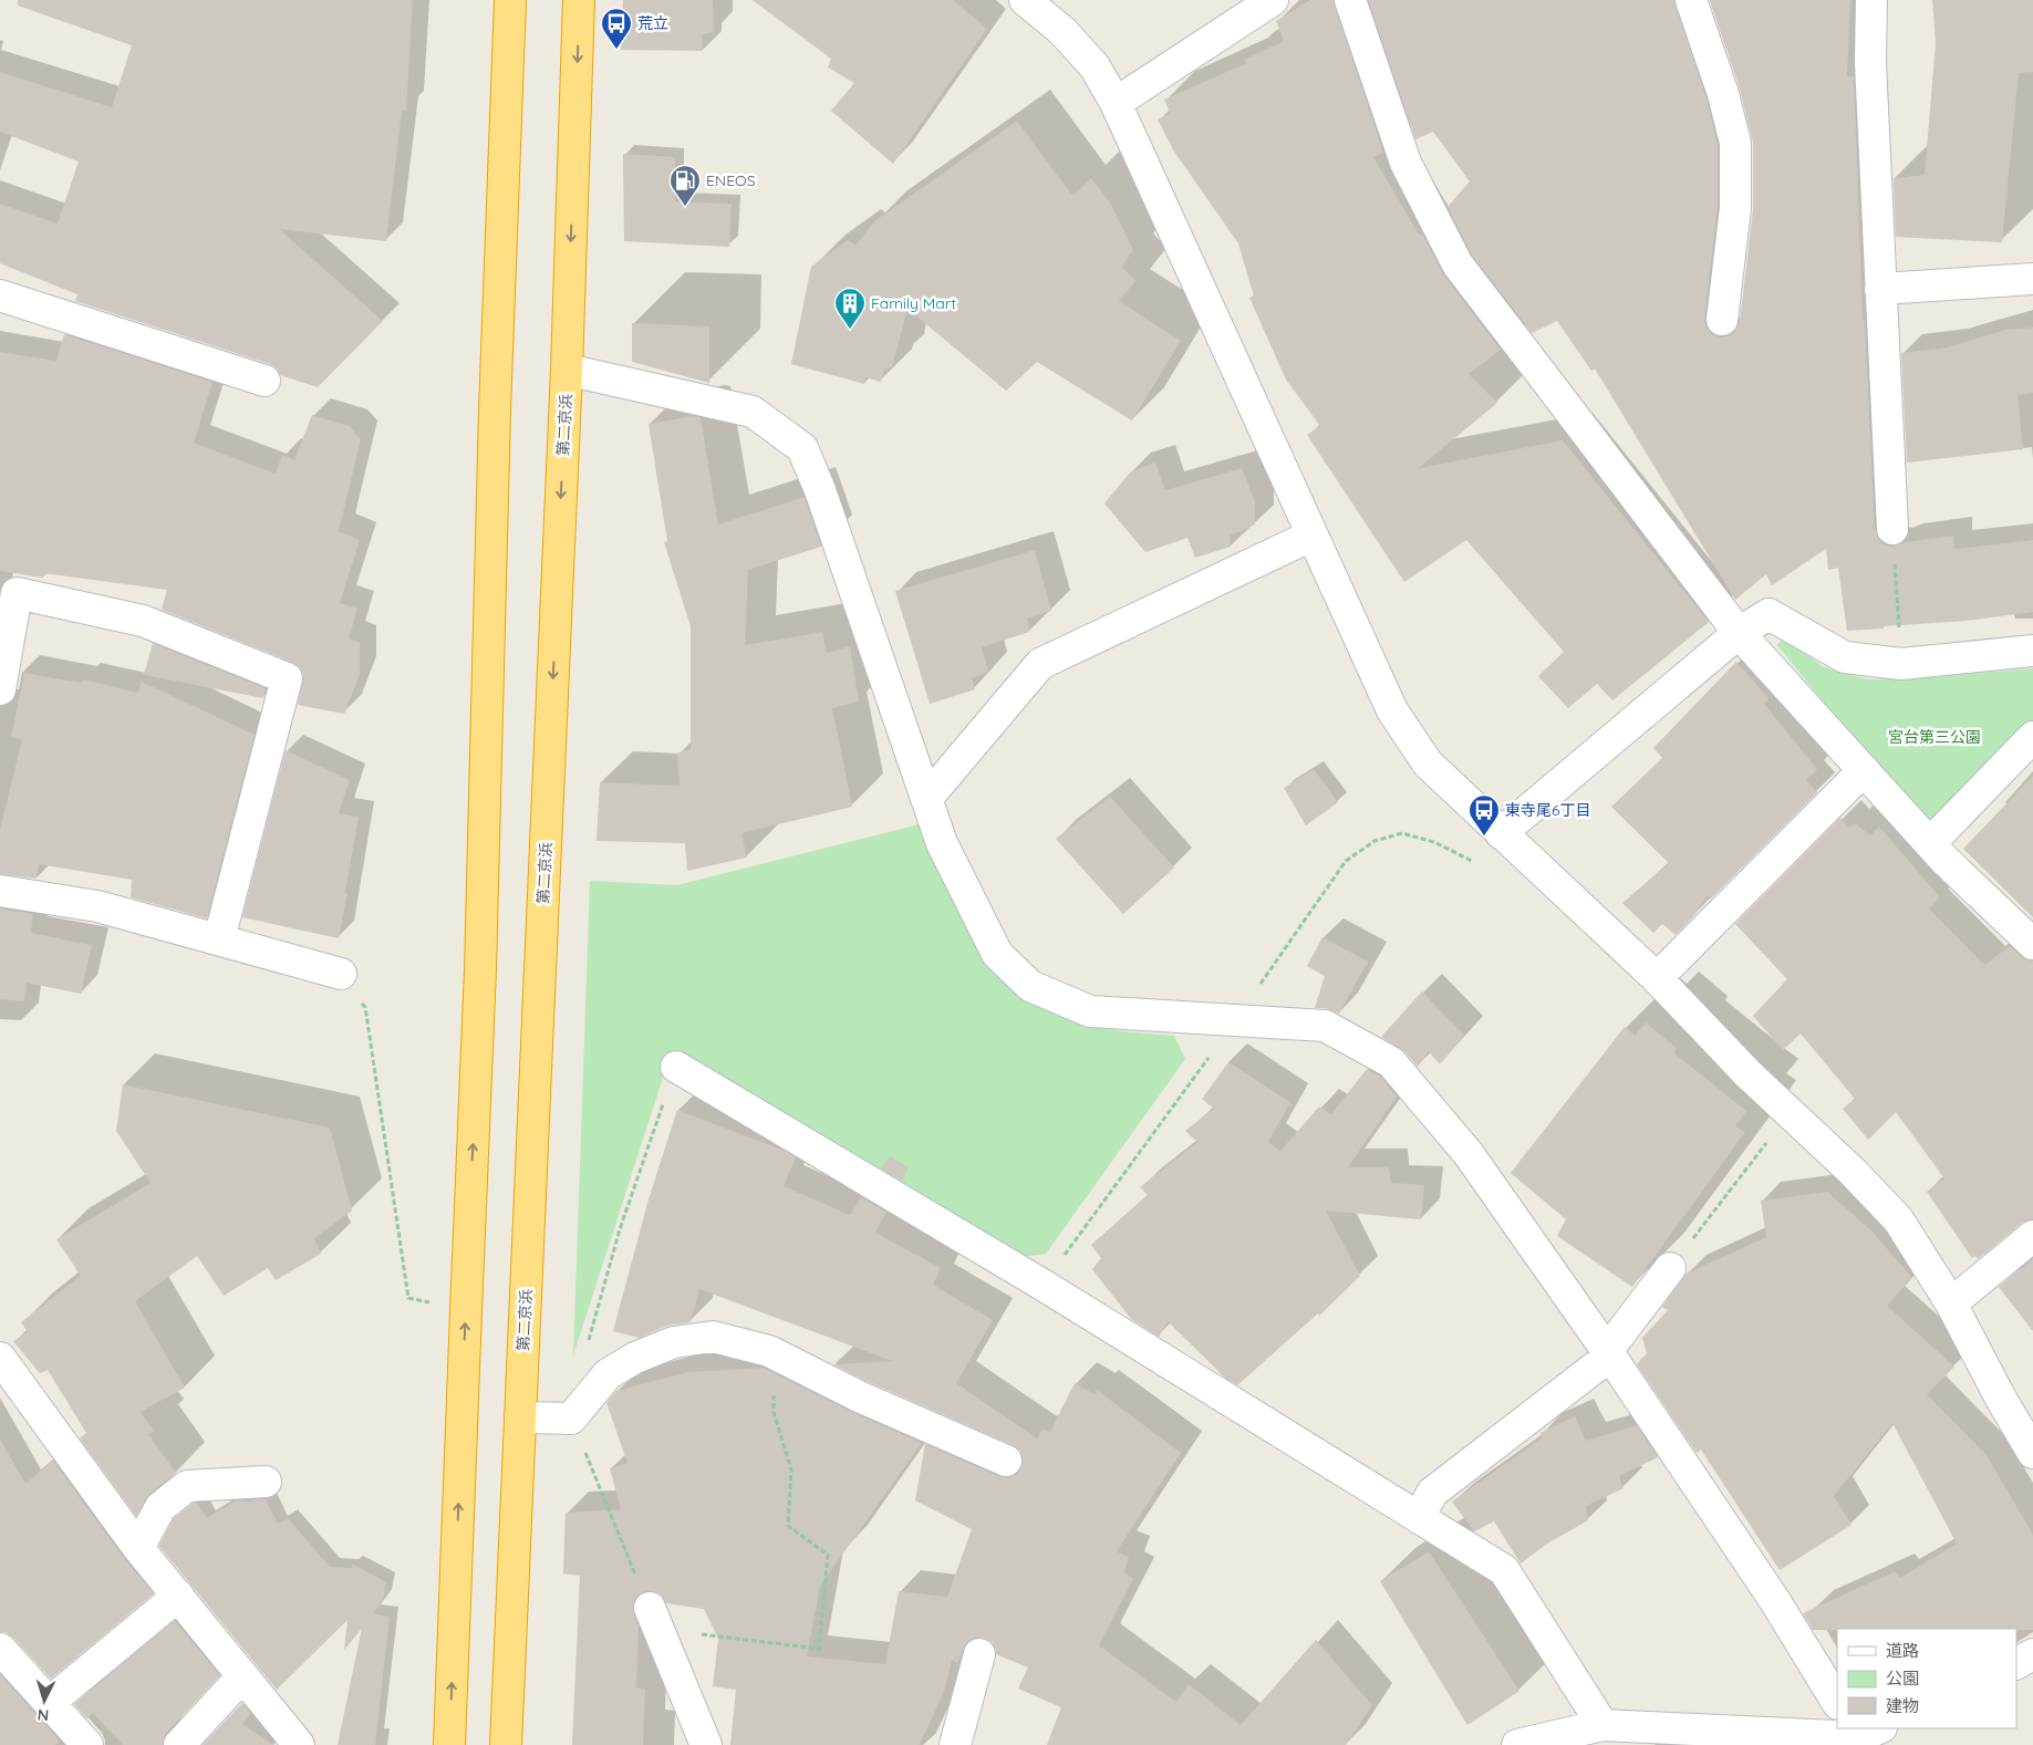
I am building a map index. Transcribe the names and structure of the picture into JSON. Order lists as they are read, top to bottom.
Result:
{
  "streets": {
    "highway": ["第二京浜"]
  },
  "parks": ["宮台第三公園"],
  "places": {
    "bus stop": ["荒立", "東寺尾6丁目"],
    "fuel station": ["ENEOS"],
    "building": ["Family Mart"]
  },
  "legend": ["道路", "公園", "建物"],
  "north": "bottom"
}
